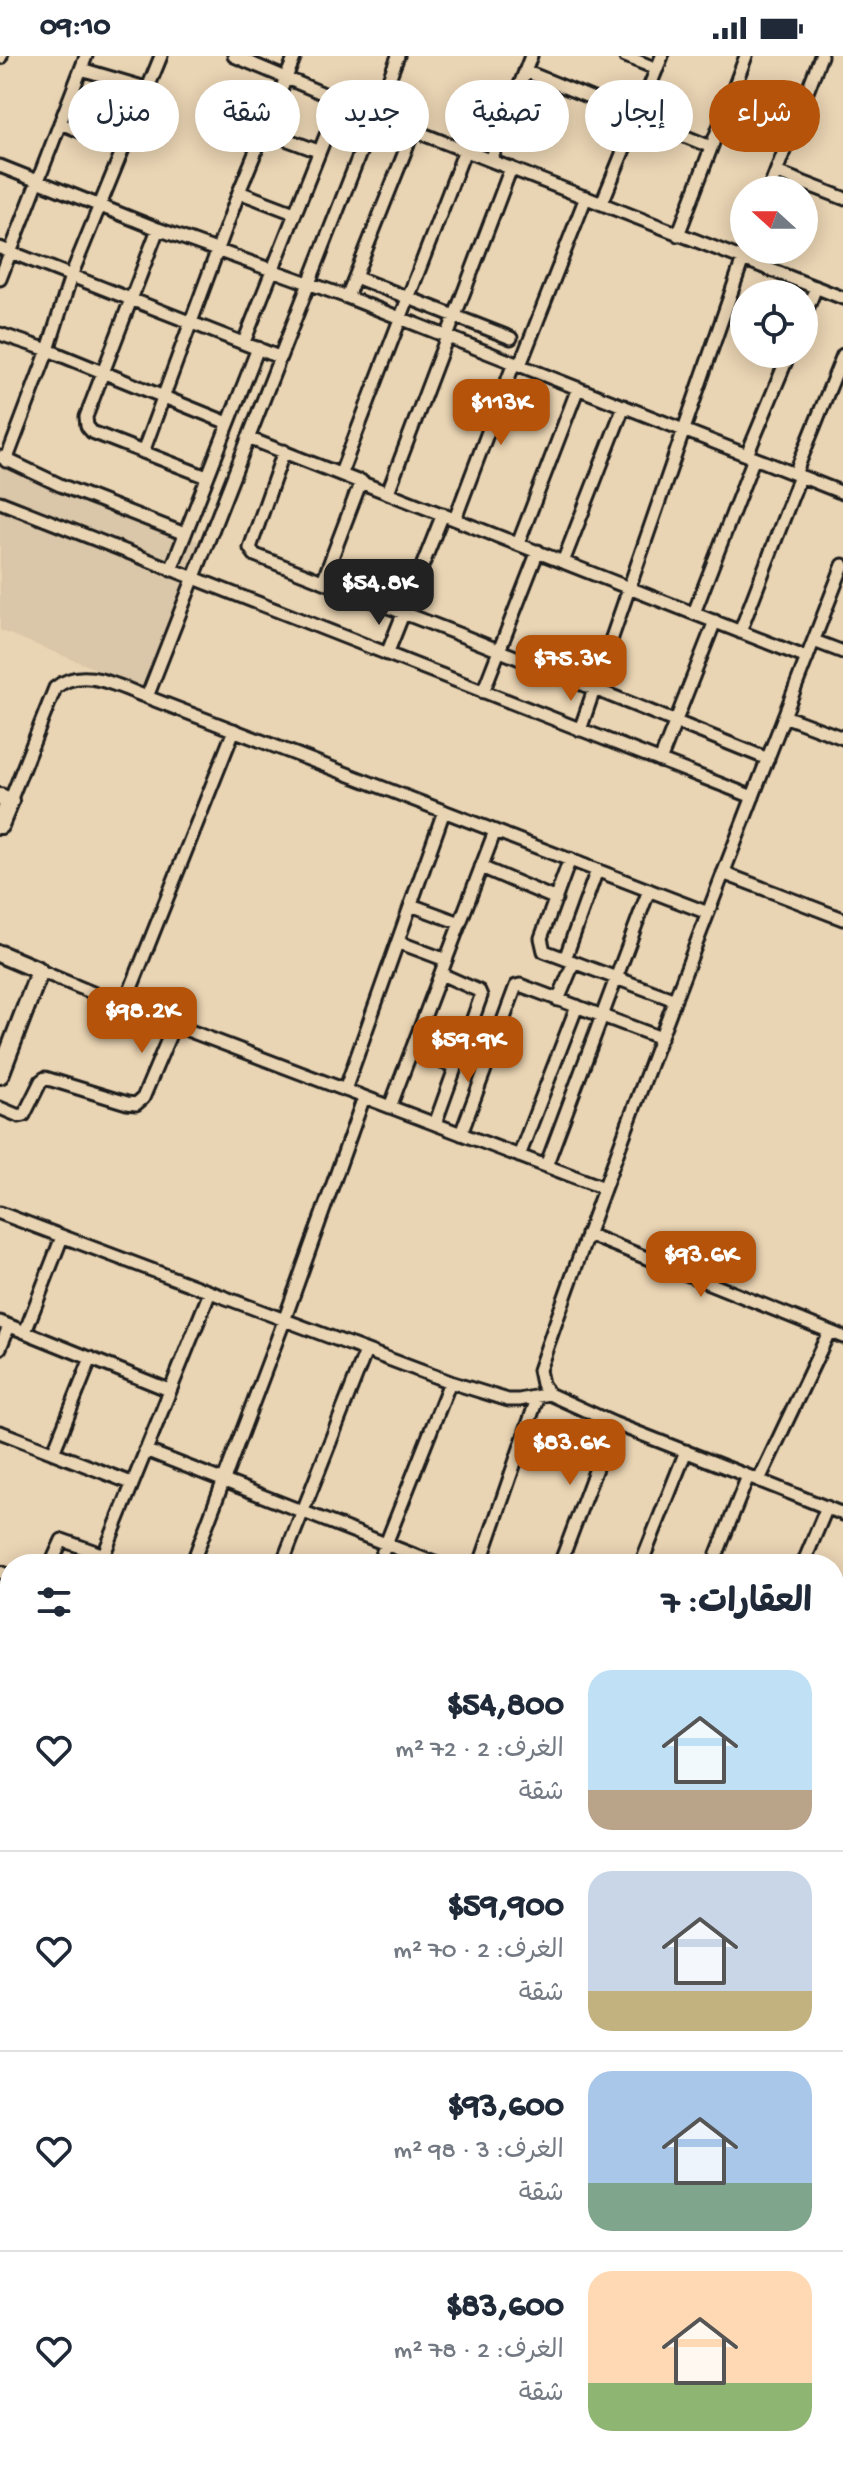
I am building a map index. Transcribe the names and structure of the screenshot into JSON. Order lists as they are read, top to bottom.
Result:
{
  "north": "left",
  "page": {
    "status": "09:10",
    "chip": [
      "شراء",
      "إيجار",
      "تصفية",
      "جديد",
      "شقة",
      "منزل"
    ],
    "price": [
      "$113K",
      "$54.8K",
      "$75.3K",
      "$98.2K",
      "$59.9K",
      "$93.6K",
      "$83.6K"
    ],
    "heading": "العقارات: 7",
    "list": [
      {
        "name": "$54,800",
        "note": "الغرف: 2 · 72 m² · شقة"
      },
      {
        "name": "$59,900",
        "note": "الغرف: 2 · 70 m² · شقة"
      },
      {
        "name": "$93,600",
        "note": "الغرف: 3 · 98 m² · شقة"
      },
      {
        "name": "$83,600",
        "note": "الغرف: 2 · 78 m² · شقة"
      }
    ]
  }
}
